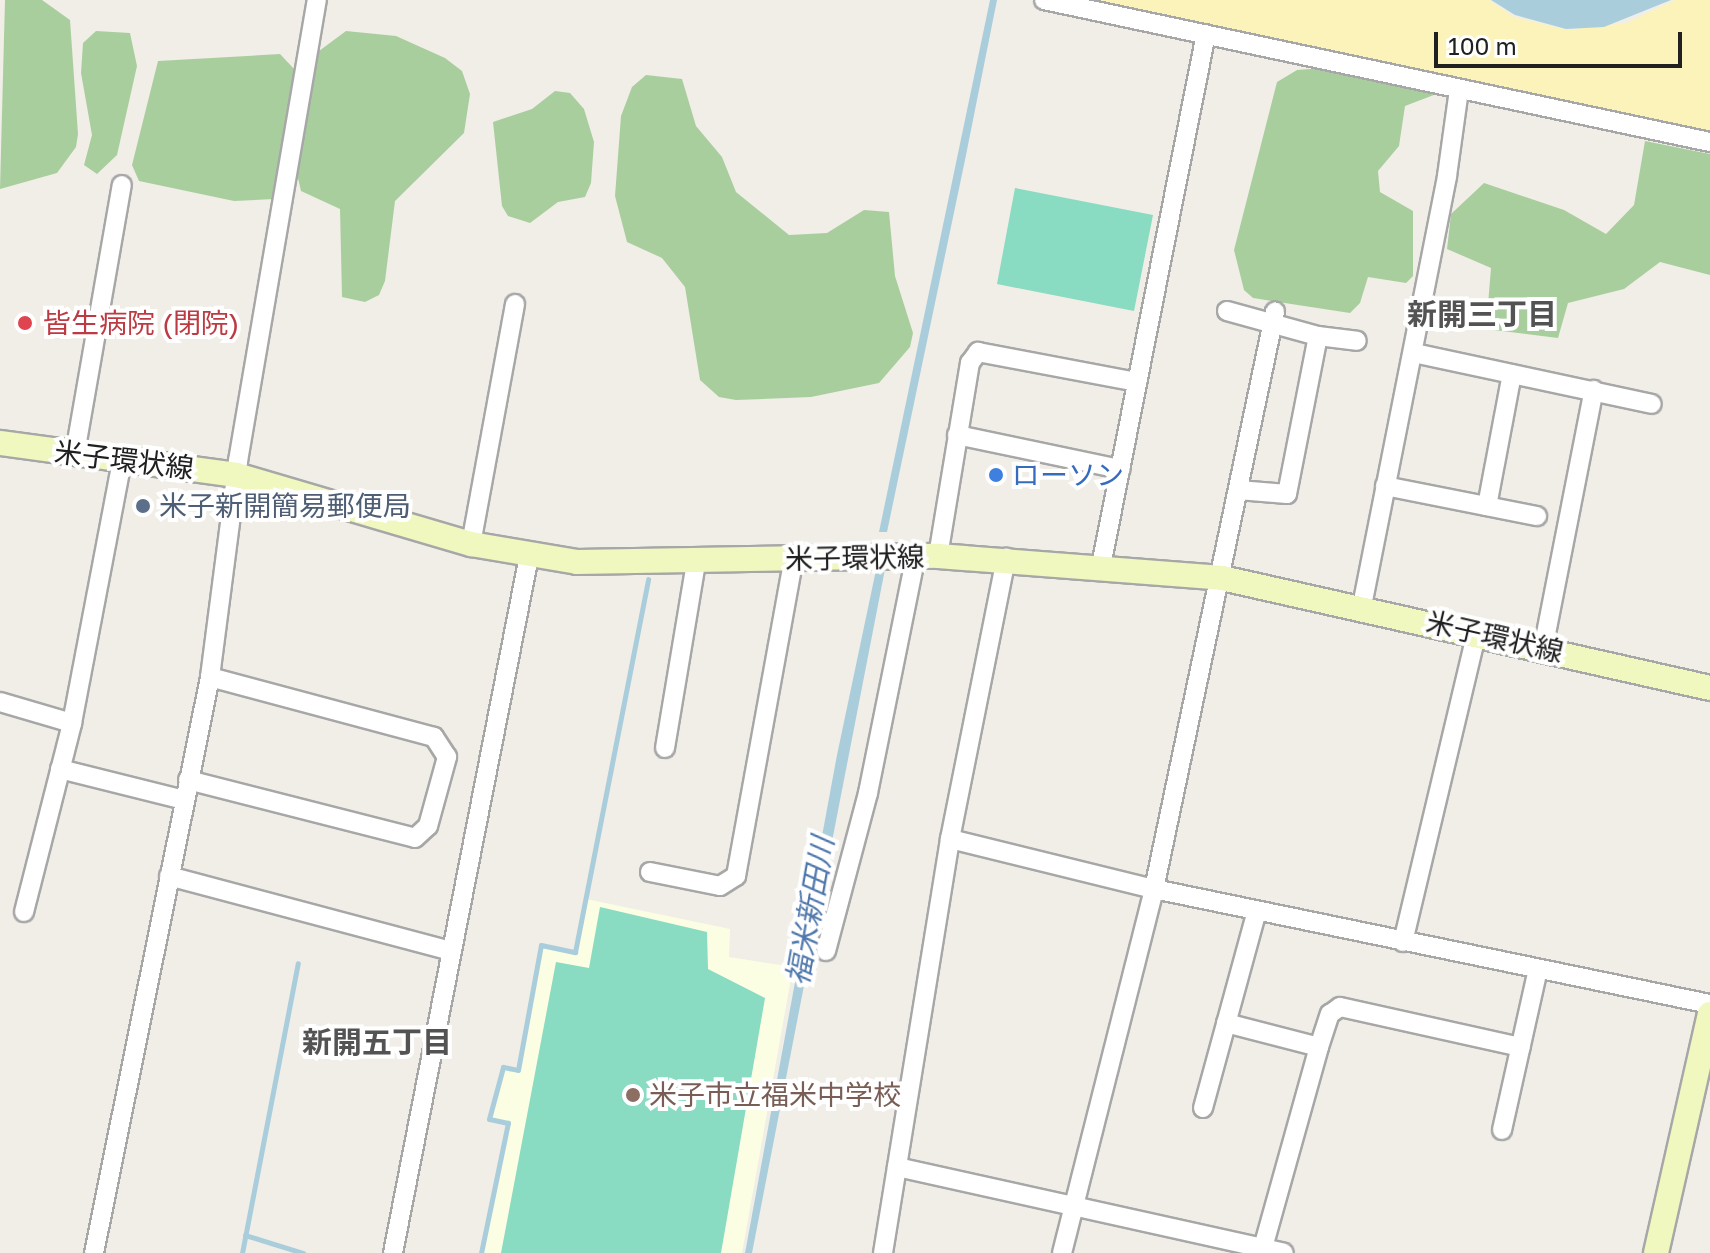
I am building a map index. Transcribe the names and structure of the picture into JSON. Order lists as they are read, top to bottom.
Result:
{
  "streets": {
    "main road": ["米子環状線"]
  },
  "districts": ["新開三丁目", "新開五丁目"],
  "water": ["福米新田川"],
  "places": [
    "皆生病院 (閉院)",
    "ローソン",
    "米子新開簡易郵便局",
    "米子市立福米中学校"
  ],
  "scale_bar": "100 m"
}
